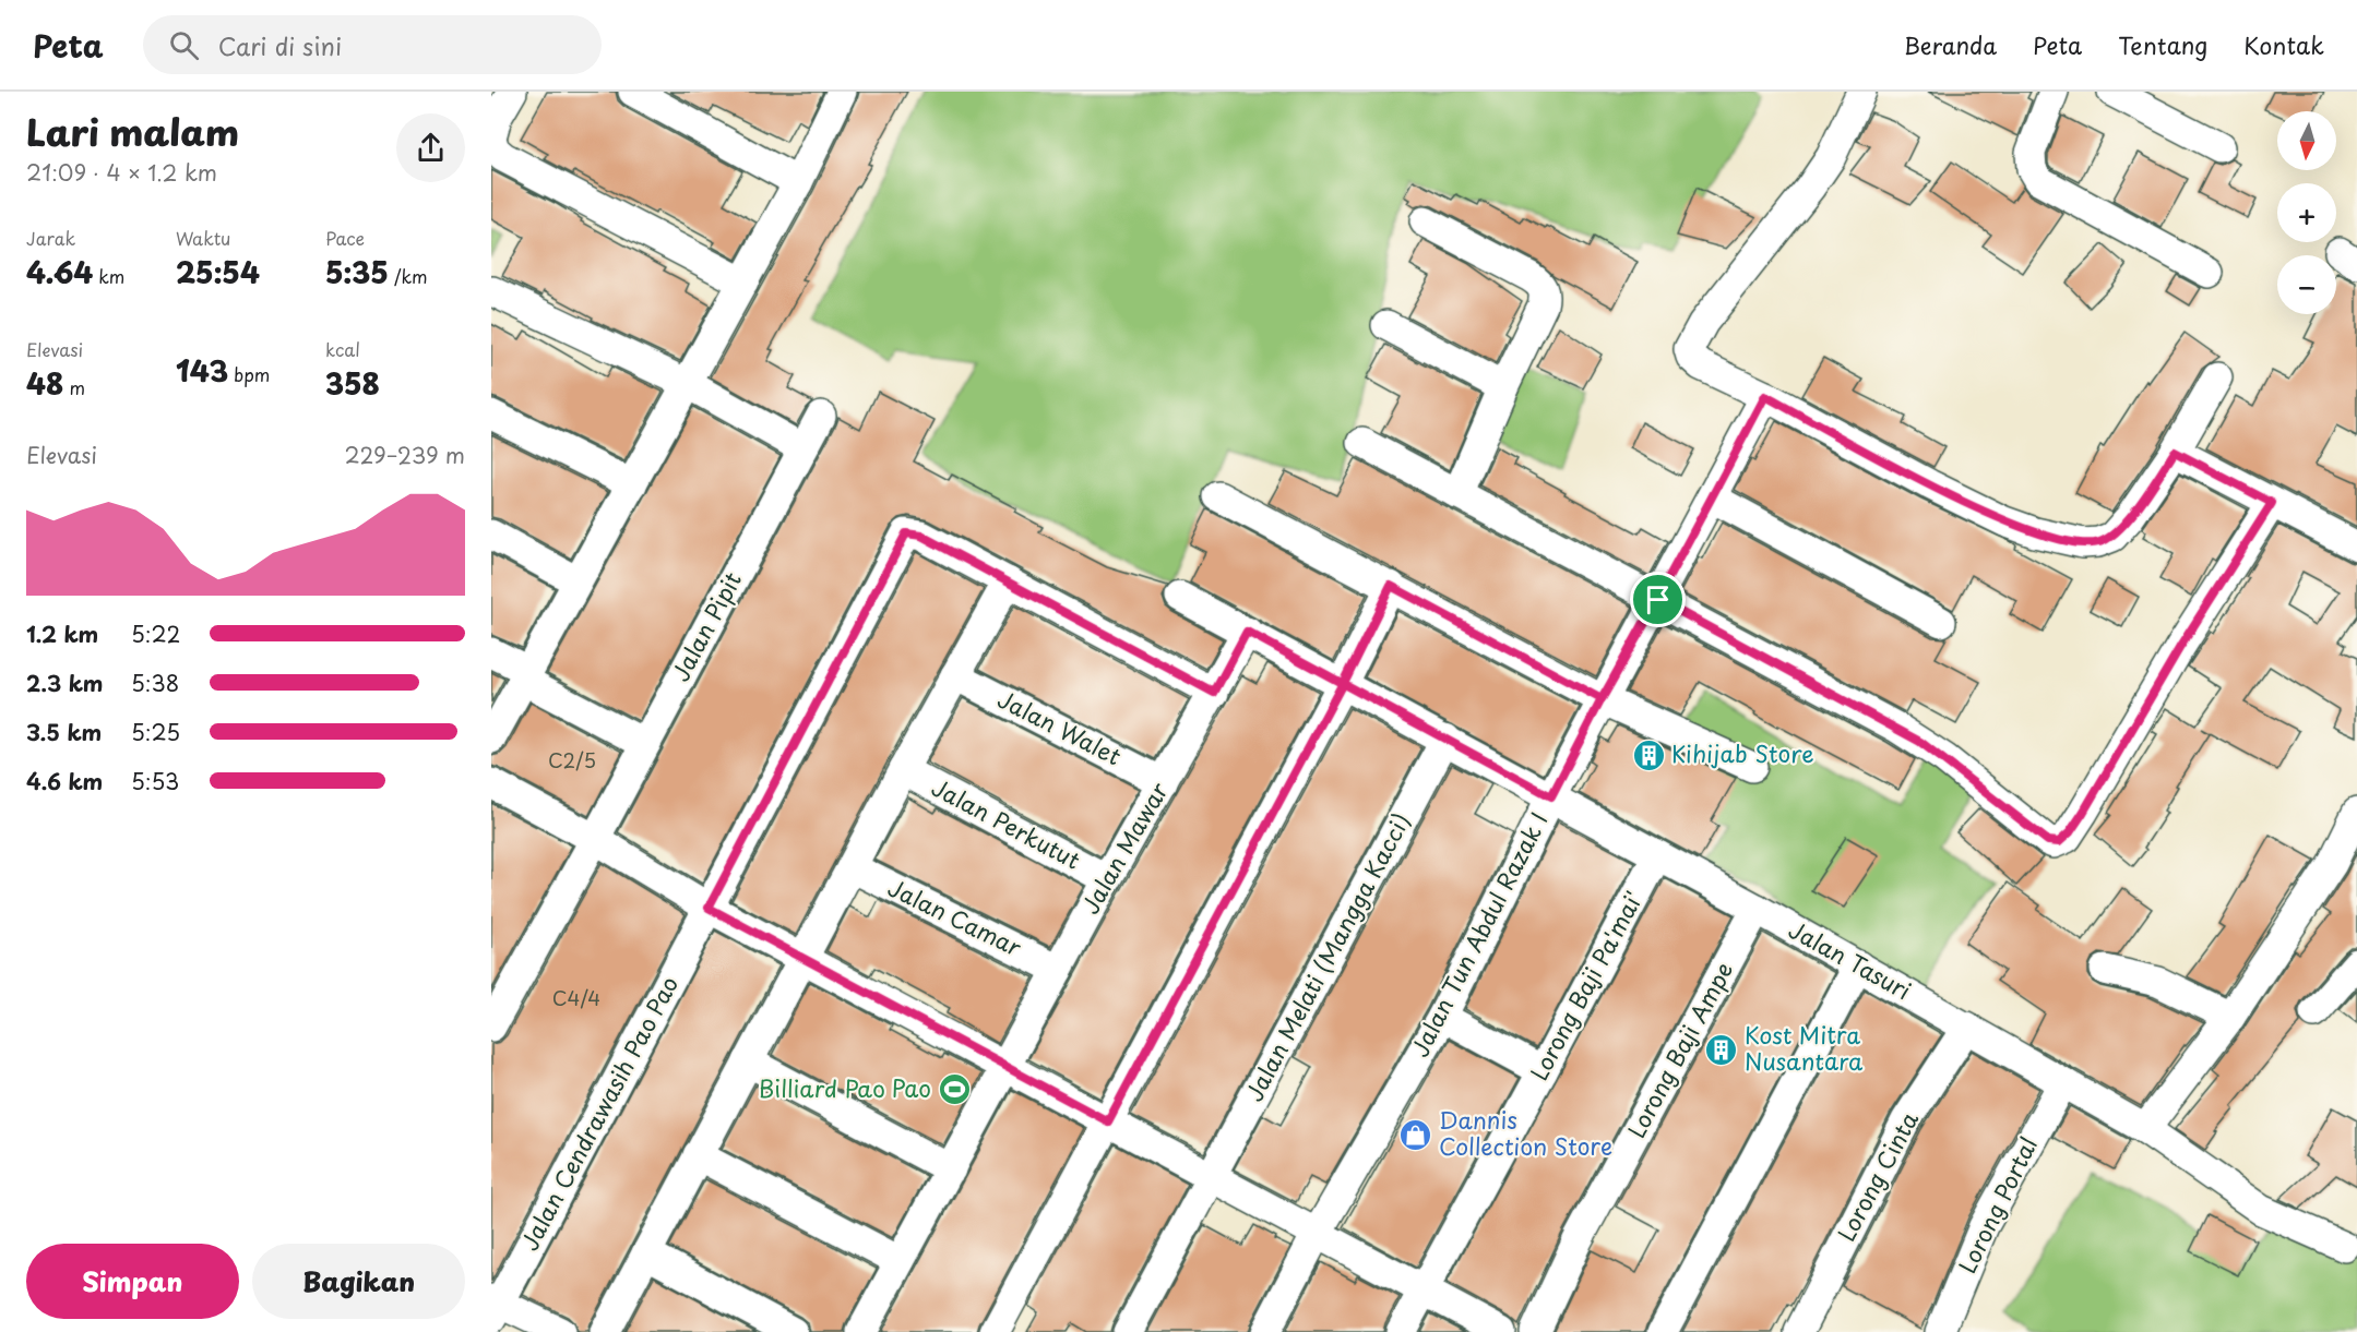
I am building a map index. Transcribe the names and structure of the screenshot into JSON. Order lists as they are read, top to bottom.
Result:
{
  "streets": {
    "street": [
      "Jalan Pipit",
      "Jalan Walet",
      "Jalan Perkutut",
      "Jalan Mawar",
      "Jalan Camar",
      "Jalan Tun Abdul Razak I",
      "Jalan Melati (Mangga Kacci)",
      "Jalan Tasuri",
      "Lorong Baji Pa'mai'",
      "Lorong Baji Ampe",
      "Jalan Cendrawasih Pao Pao",
      "Lorong Cinta",
      "Lorong Portal"
    ]
  },
  "crossings": [
    ["Jalan Walet", "Jalan Mawar"],
    ["Jalan Perkutut", "Jalan Mawar"],
    ["Jalan Mawar", "Jalan Camar"],
    ["Jalan Mawar", "Jalan Tasuri"],
    ["Jalan Tun Abdul Razak I", "Jalan Tasuri"],
    ["Jalan Melati (Mangga Kacci)", "Jalan Tasuri"],
    ["Jalan Tasuri", "Lorong Baji Pa'mai'"],
    ["Jalan Tasuri", "Lorong Baji Ampe"],
    ["Jalan Tasuri", "Lorong Cinta"],
    ["Jalan Tasuri", "Lorong Portal"]
  ],
  "places": {
    "building": ["Kihijab Store", "Kost Mitra Nusantara"],
    "sports": ["Billiard Pao Pao"],
    "shop": ["Dannis Collection Store"]
  },
  "house_numbers": ["C2/5", "C4/4"],
  "north": "bottom",
  "page": {
    "header": "Peta",
    "search": "Cari di sini",
    "nav": [
      "Beranda",
      "Peta",
      "Tentang",
      "Kontak"
    ],
    "heading": ["Lari malam", "21:09 · 4 × 1.2 km"],
    "map_buttons": ["+", "−"],
    "stats": [
      ["Jarak", "4.64 km"],
      ["Waktu", "25:54"],
      ["Pace", "5:35 /km"],
      ["Elevasi", "48 m"],
      ["143 bpm"],
      ["kcal", "358"]
    ],
    "chart": ["Elevasi", "229–239 m"],
    "list": [
      {
        "name": "1.2 km",
        "note": "5:22"
      },
      {
        "name": "2.3 km",
        "note": "5:38"
      },
      {
        "name": "3.5 km",
        "note": "5:25"
      },
      {
        "name": "4.6 km",
        "note": "5:53"
      }
    ],
    "buttons": ["Simpan", "Bagikan"]
  }
}
